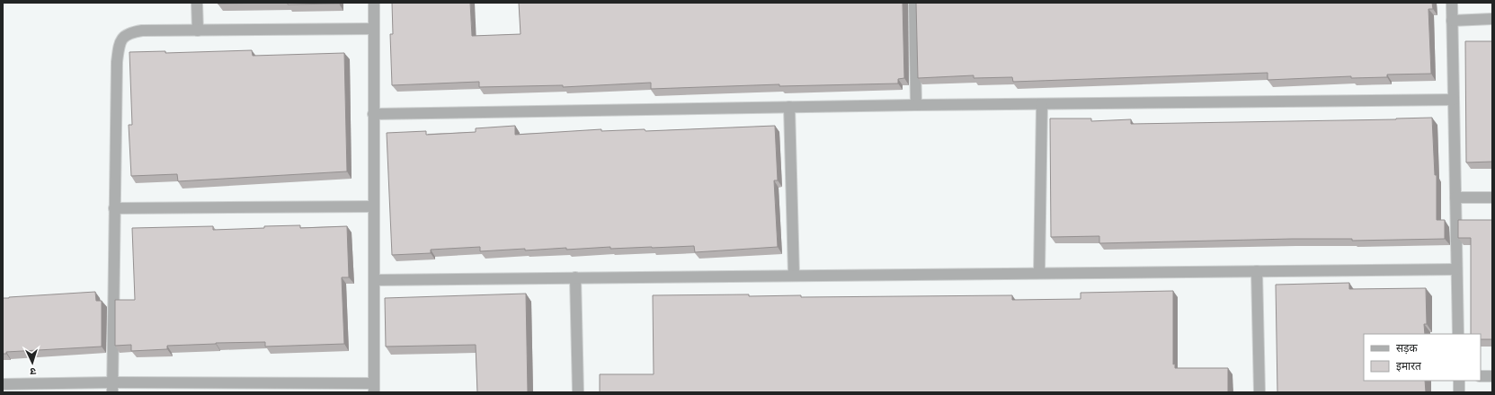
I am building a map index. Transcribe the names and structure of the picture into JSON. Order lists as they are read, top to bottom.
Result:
{
  "legend": ["सड़क", "इमारत"],
  "north": "bottom"
}
